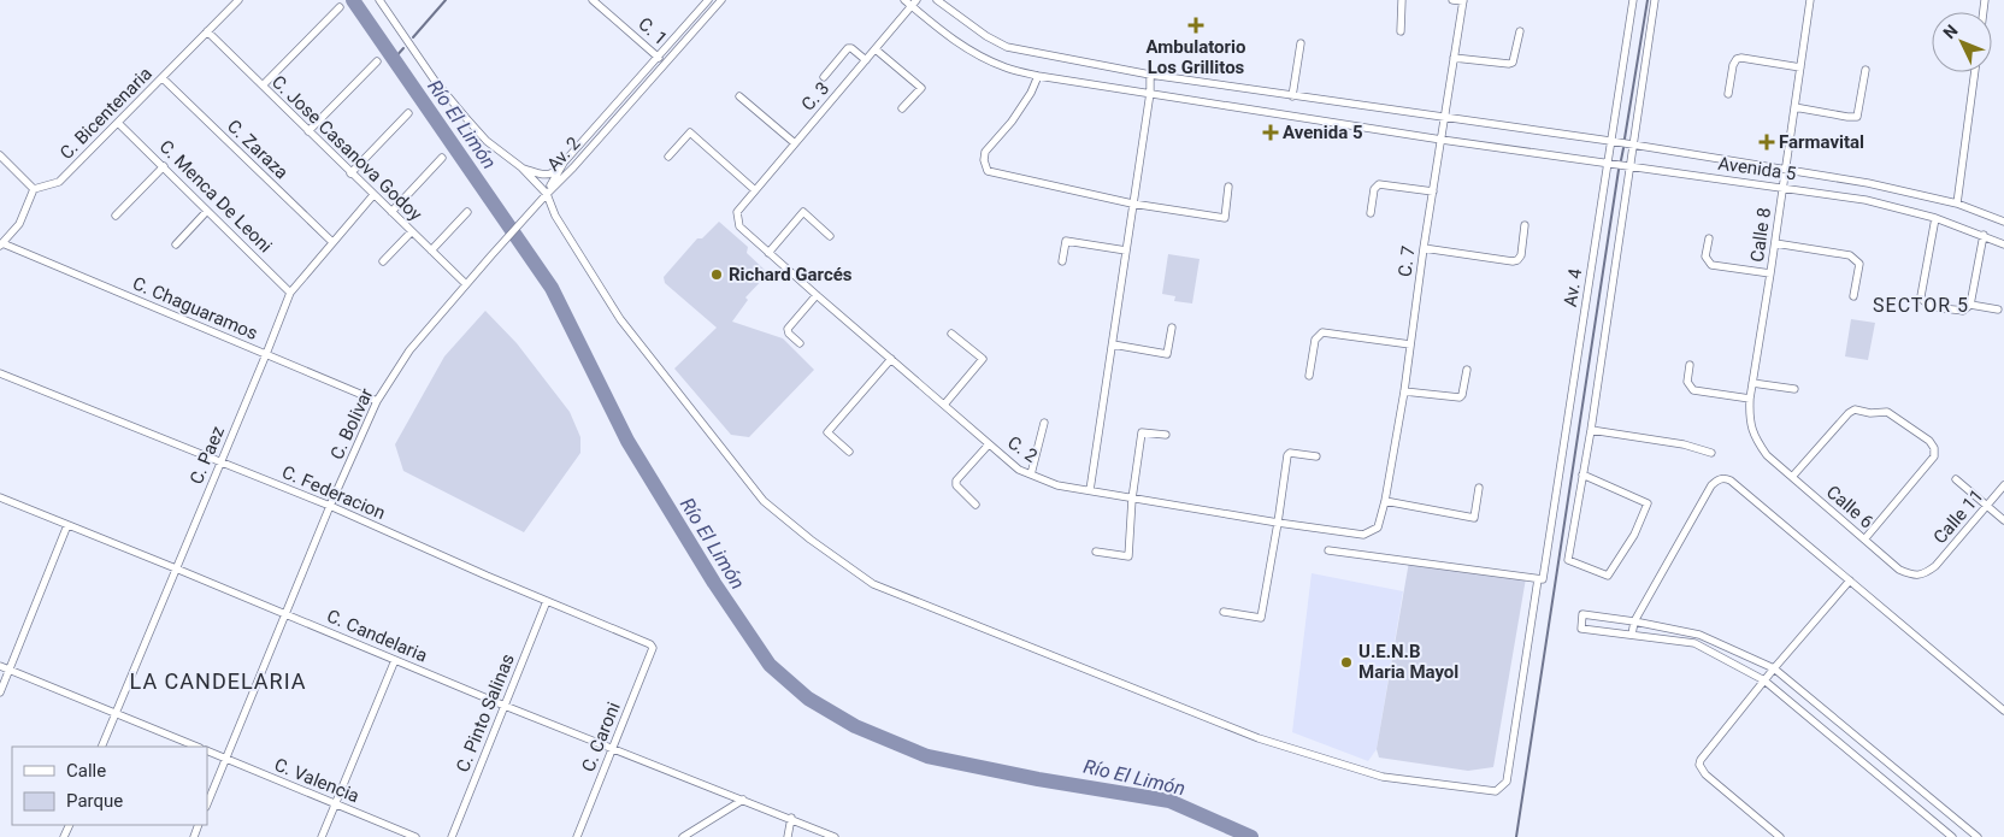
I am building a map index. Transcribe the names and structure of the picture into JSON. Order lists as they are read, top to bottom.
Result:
{
  "streets": {
    "street": [
      "C. 1",
      "C. 3",
      "C. Bicentenaria",
      "C. Jose Casanova Godoy",
      "C. Zaraza",
      "Av. 2",
      "Avenida 5",
      "C. Menca De Leoni",
      "Calle 8",
      "C. 7",
      "Av. 4",
      "C. Chaguaramos",
      "C. Bolivar",
      "C. 2",
      "C. Paez",
      "C. Federacion",
      "Calle 6",
      "Calle 11",
      "C. Candelaria",
      "C. Pinto Salinas",
      "C. Caroni",
      "C. Valencia"
    ]
  },
  "crossings": [
    ["C. 1", "Av. 2"],
    ["C. 3", "Avenida 5"],
    ["C. 3", "C. 2"],
    ["C. Bicentenaria", "C. Jose Casanova Godoy"],
    ["C. Bicentenaria", "C. Zaraza"],
    ["C. Bicentenaria", "C. Menca De Leoni"],
    ["C. Jose Casanova Godoy", "C. Bolivar"],
    ["C. Jose Casanova Godoy", "C. Paez"],
    ["C. Zaraza", "C. Paez"],
    ["Av. 2", "Av. 4"],
    ["Av. 2", "C. Bolivar"],
    ["Avenida 5", "Calle 8"],
    ["Avenida 5", "C. 7"],
    ["Avenida 5", "Av. 4"],
    ["C. Menca De Leoni", "C. Paez"],
    ["Calle 8", "Calle 6"],
    ["C. 7", "C. 2"],
    ["Av. 4", "C. Bolivar"],
    ["C. Chaguaramos", "C. Bolivar"],
    ["C. Chaguaramos", "C. Paez"],
    ["C. Bolivar", "C. Federacion"],
    ["C. Bolivar", "C. Candelaria"],
    ["C. Bolivar", "C. Valencia"],
    ["C. Paez", "C. Federacion"],
    ["C. Paez", "C. Candelaria"],
    ["C. Federacion", "C. Pinto Salinas"],
    ["C. Federacion", "C. Caroni"],
    ["Calle 6", "Calle 11"],
    ["C. Candelaria", "C. Pinto Salinas"],
    ["C. Candelaria", "C. Caroni"]
  ],
  "districts": ["SECTOR 5", "LA CANDELARIA"],
  "water": ["Río El Limón"],
  "places": {
    "health": ["Ambulatorio Los Grillitos", "Avenida 5", "Farmavital"],
    "other": ["Richard Garcés", "U.E.N.B Maria Mayol"]
  },
  "legend": ["Calle", "Parque"],
  "north": "top left"
}
